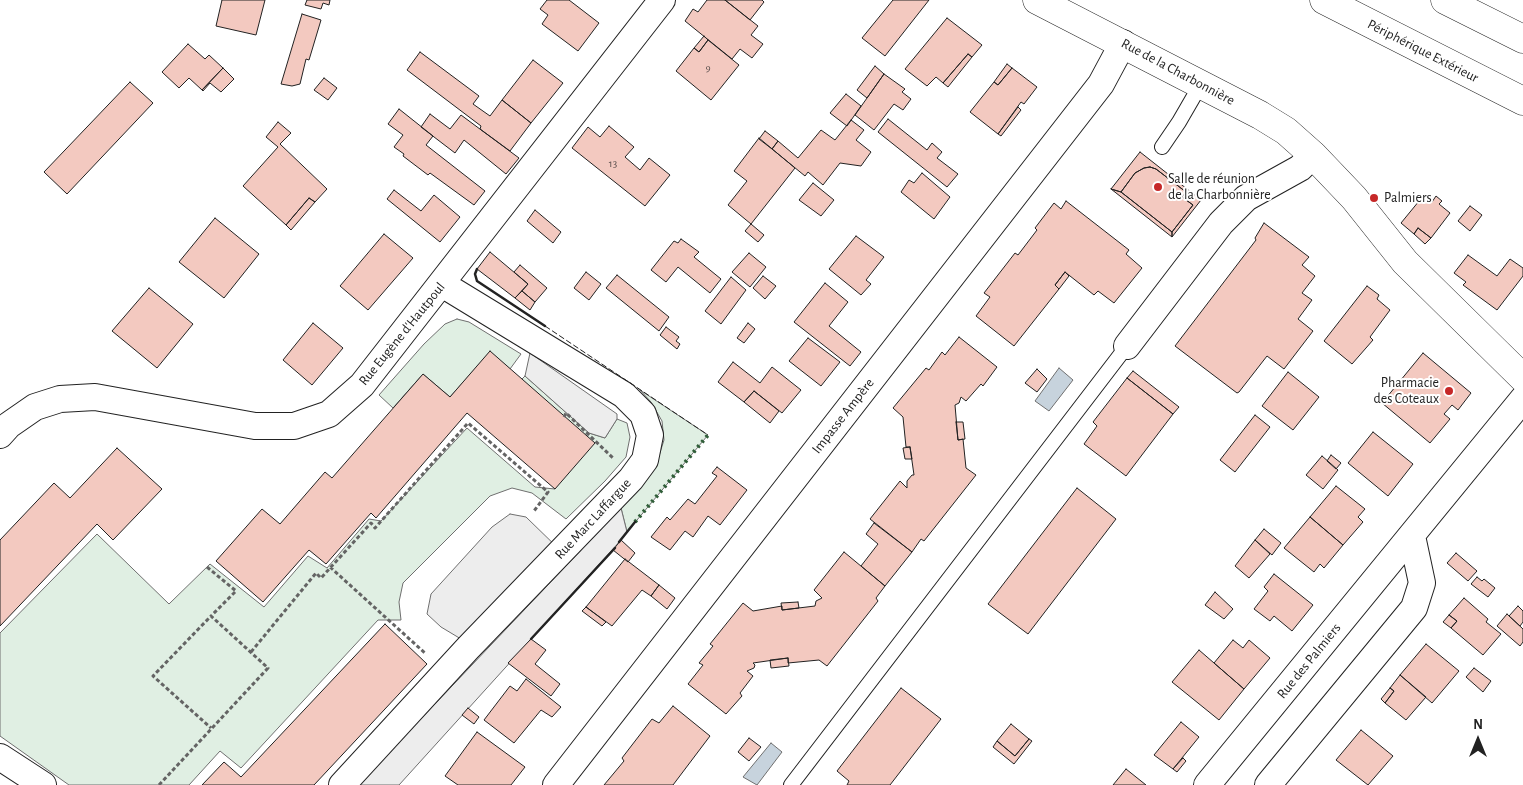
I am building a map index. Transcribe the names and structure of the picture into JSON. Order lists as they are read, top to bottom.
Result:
{
  "streets": {
    "main road": ["Périphérique Extérieur", "Rue de la Charbonnière"],
    "street": [
      "Rue Eugène d'Hautpoul",
      "Impasse Ampère",
      "Rue Marc Laffargue",
      "Rue des Palmiers"
    ]
  },
  "crossings": [
    ["Rue de la Charbonnière", "Impasse Ampère"],
    ["Rue Eugène d'Hautpoul", "Rue Marc Laffargue"]
  ],
  "places": ["Salle de réunion de la Charbonnière", "Palmiers", "Pharmacie des Coteaux"],
  "house_numbers": ["9", "13"],
  "north": "top"
}
